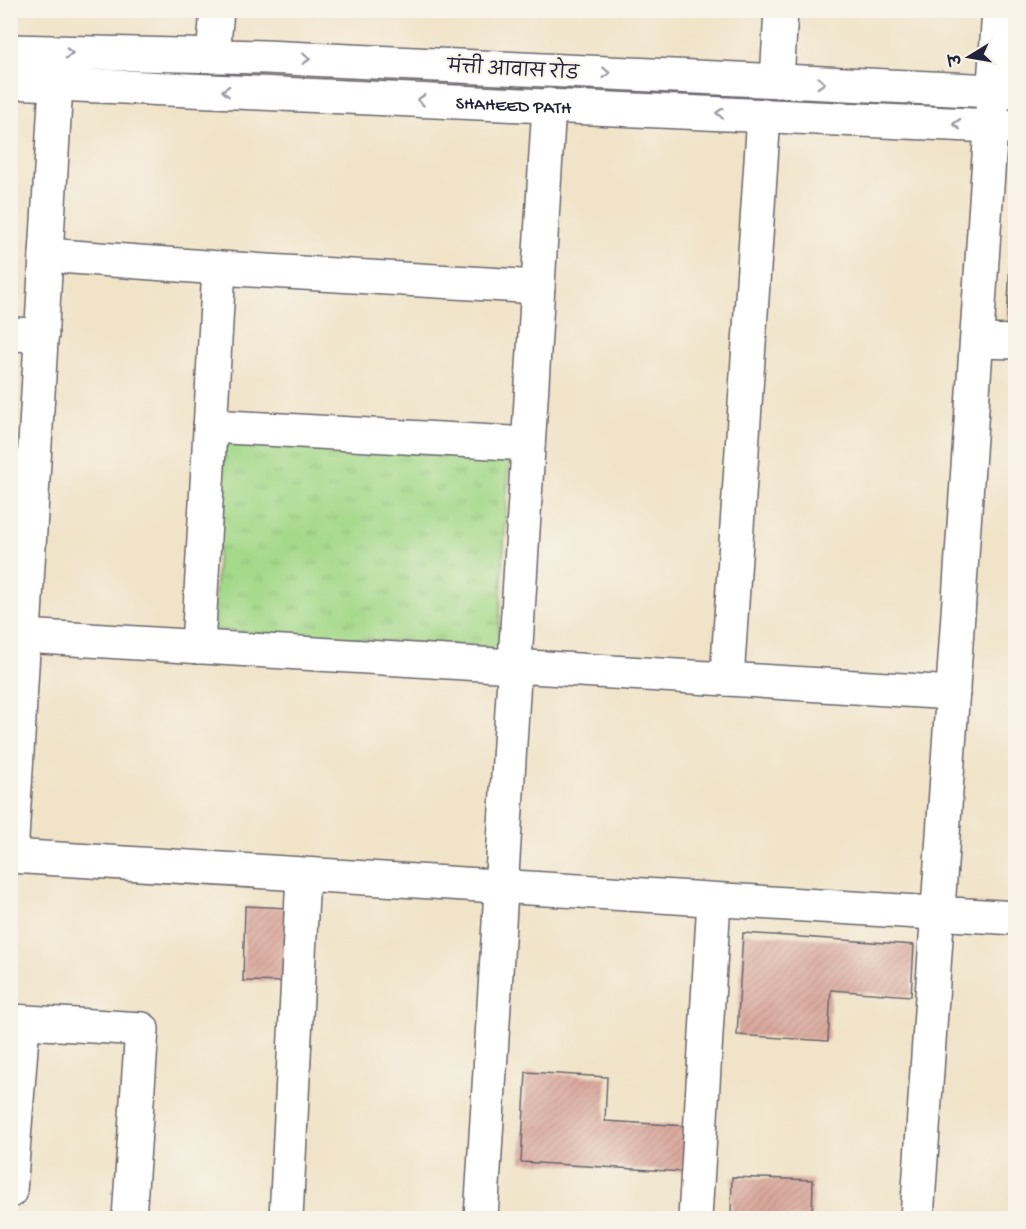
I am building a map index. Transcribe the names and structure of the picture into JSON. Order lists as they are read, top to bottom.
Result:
{
  "streets": {
    "street": ["मंत्ती आवास रोड", "SHAHEED PATH"]
  },
  "north": "left"
}
